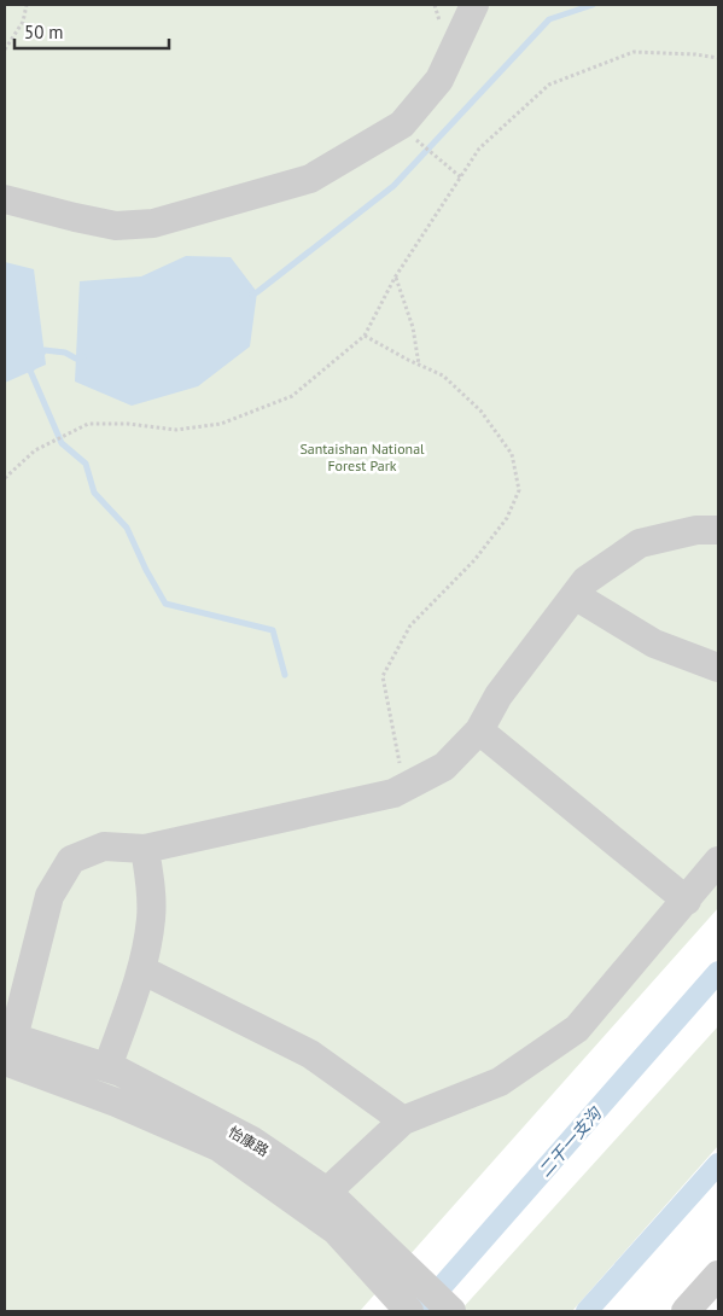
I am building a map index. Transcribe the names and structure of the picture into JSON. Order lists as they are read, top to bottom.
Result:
{
  "streets": {
    "street": ["怡康路"]
  },
  "water": ["二干一支沟"],
  "parks": ["Santaishan National Forest Park"],
  "scale_bar": "50 m"
}
